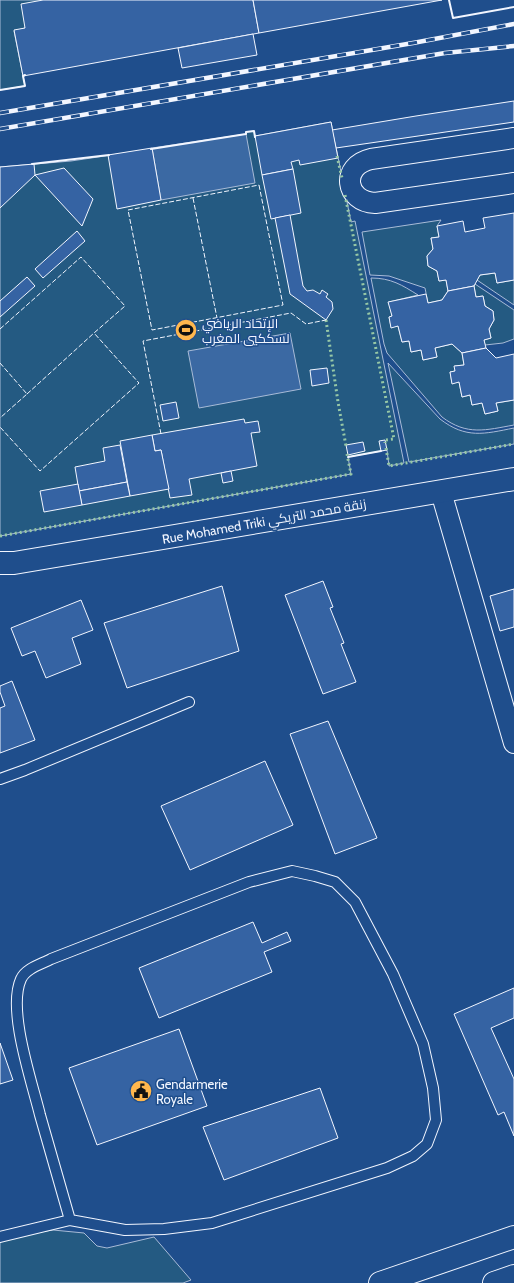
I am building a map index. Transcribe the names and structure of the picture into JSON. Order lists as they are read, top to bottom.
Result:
{
  "streets": {
    "street": ["Rue Mohamed Triki زنقة محمد التريكي"]
  },
  "places": {
    "sports": ["الإتحاد الرياضي لسككيي المغرب"],
    "public building": ["Gendarmerie Royale"]
  }
}
